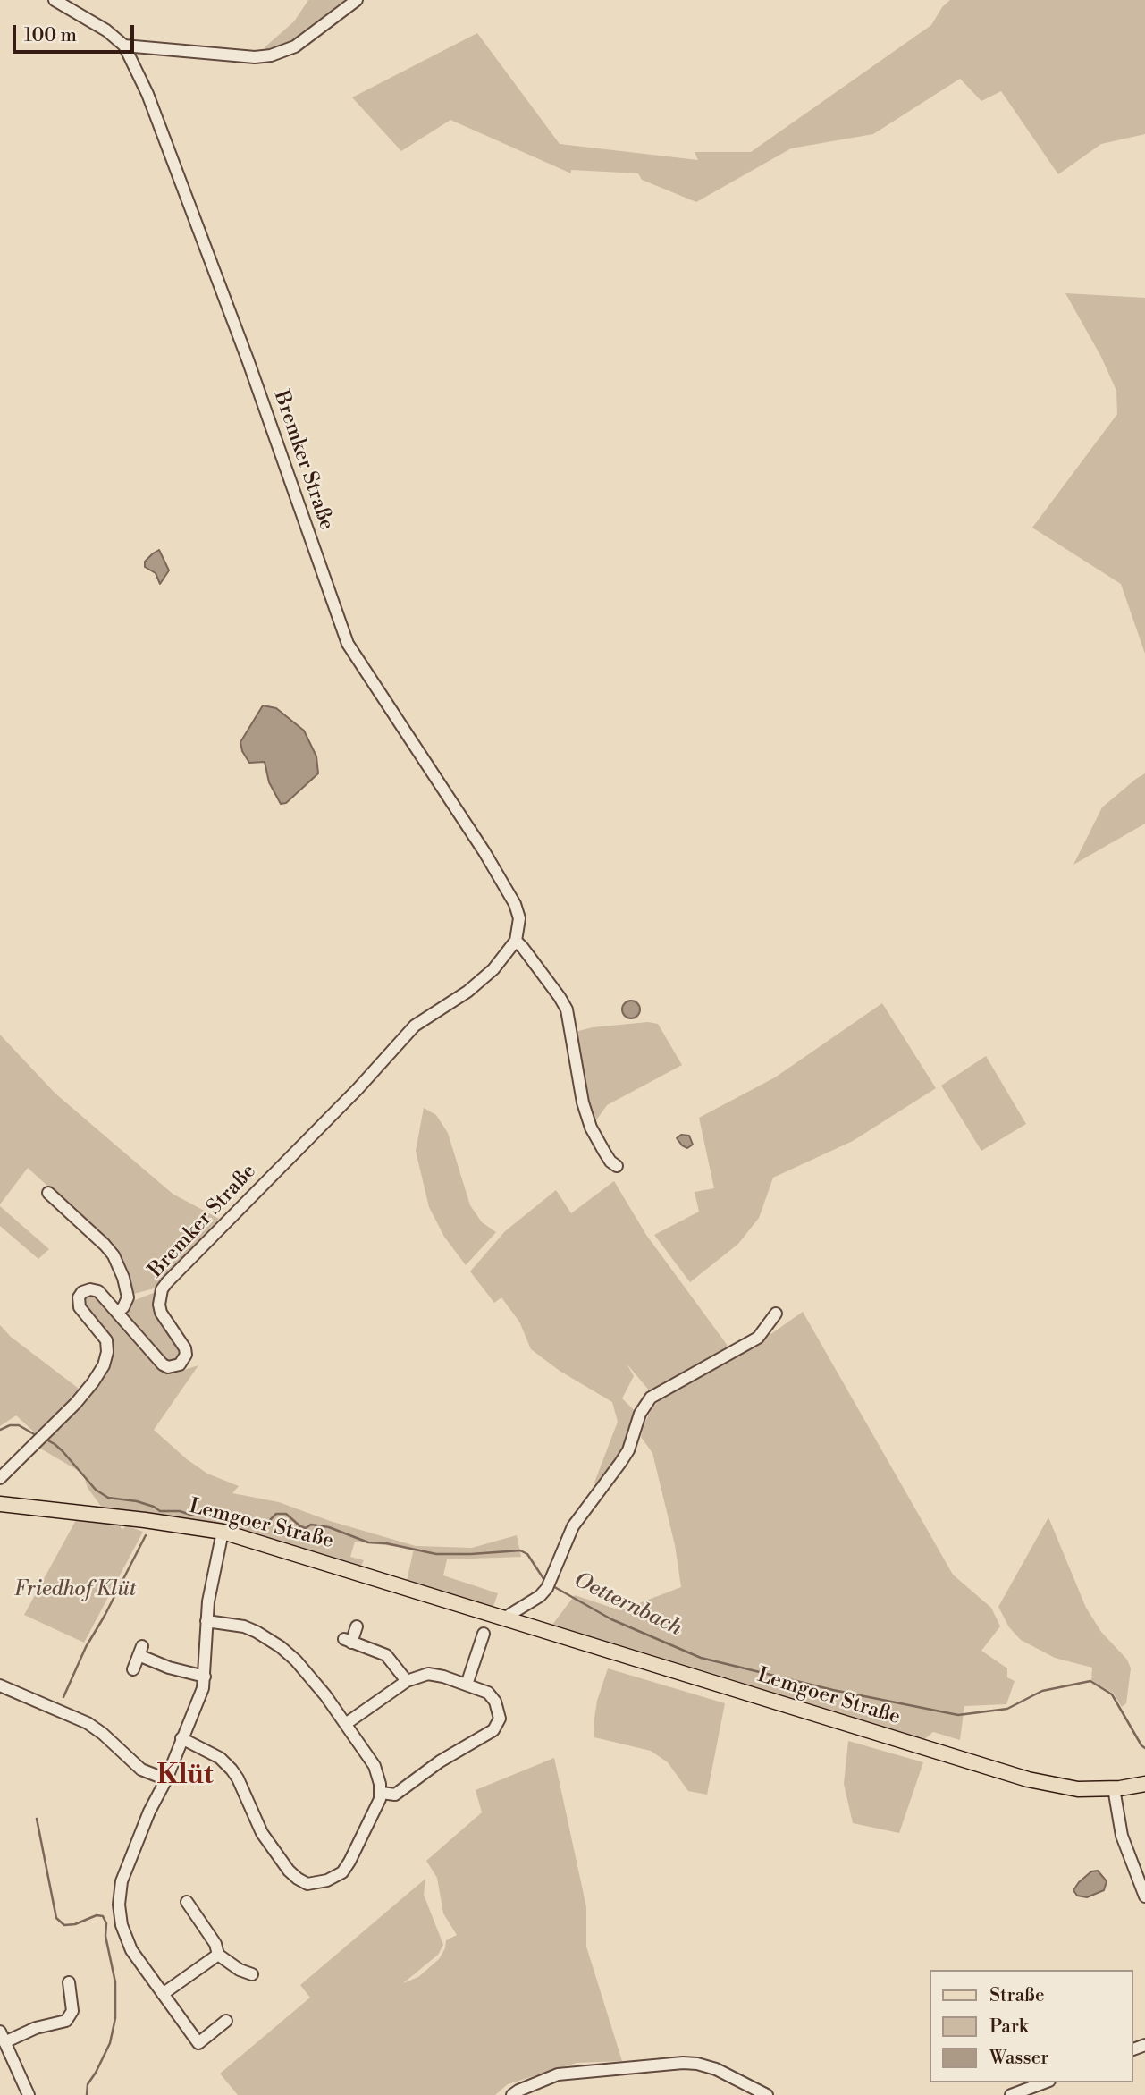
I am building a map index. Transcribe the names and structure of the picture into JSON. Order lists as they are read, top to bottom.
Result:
{
  "streets": {
    "main road": ["Lemgoer Straße"],
    "street": ["Bremker Straße"]
  },
  "districts": ["Klüt"],
  "water": ["Oetternbach"],
  "parks": ["Friedhof Klüt"],
  "legend": ["Straße", "Park", "Wasser"],
  "scale_bar": "100 m"
}
